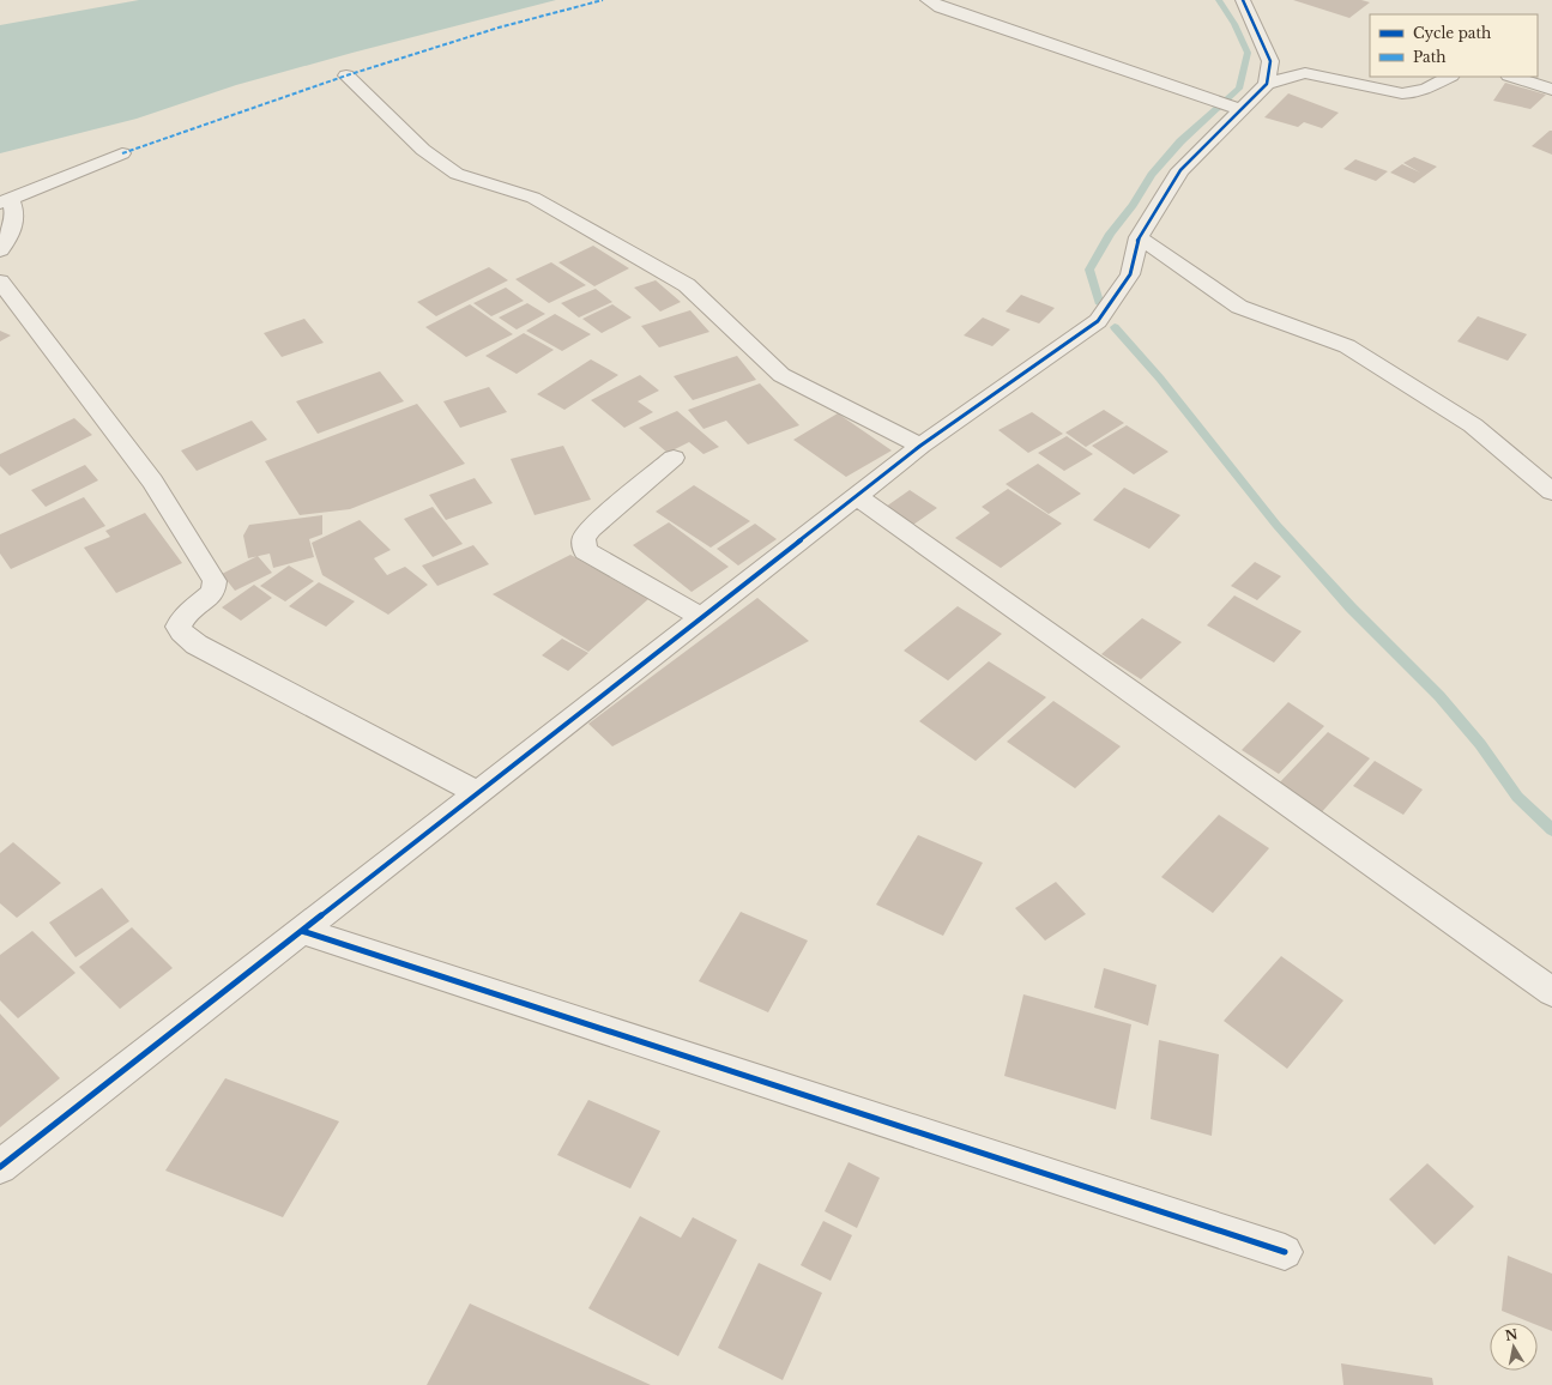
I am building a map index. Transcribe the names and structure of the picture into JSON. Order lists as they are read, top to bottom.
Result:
{
  "legend": ["Cycle path", "Path"],
  "north": "top"
}
